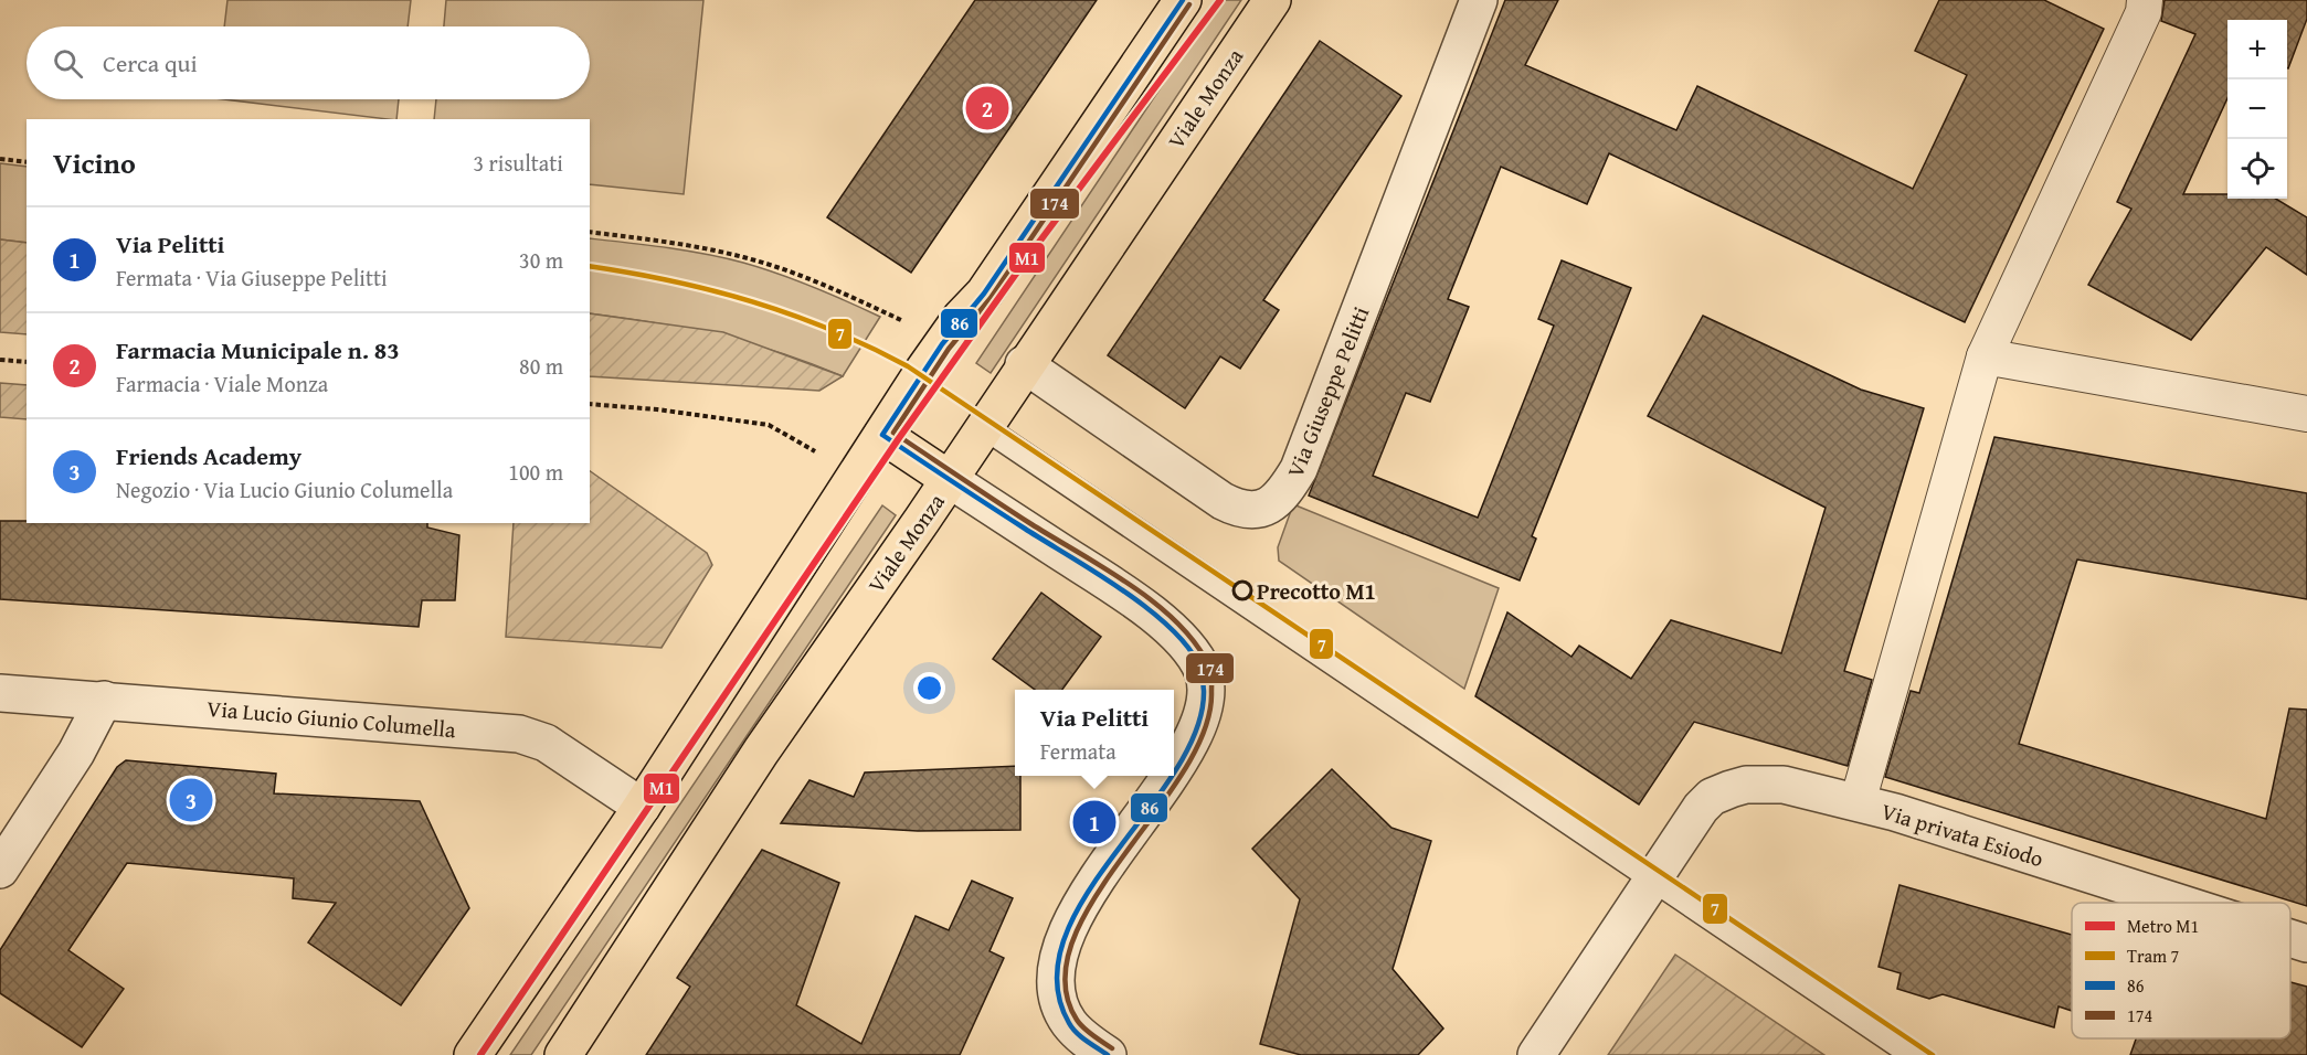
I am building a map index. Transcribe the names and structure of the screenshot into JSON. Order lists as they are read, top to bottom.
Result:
{
  "streets": {
    "main road": ["Viale Monza"],
    "street": ["Via Giuseppe Pelitti", "Via Lucio Giunio Columella", "Via privata Esiodo"]
  },
  "crossings": [
    ["Viale Monza", "Via Giuseppe Pelitti"]
  ],
  "places": ["Precotto M1"],
  "lines": [
    "metro line M1",
    "transit line 86",
    "transit line 174",
    "tram line 7"
  ],
  "legend": [
    "Metro M1",
    "Tram 7",
    "86",
    "174"
  ],
  "page": {
    "map_buttons": ["+", "−"],
    "search": "Cerca qui",
    "pins": ["2", "3", "1"],
    "heading": ["Vicino", "3 risultati"],
    "list": [
      {
        "mark": "1",
        "name": "Via Pelitti",
        "note": "Fermata · Via Giuseppe Pelitti",
        "value": "30 m"
      },
      {
        "mark": "2",
        "name": "Farmacia Municipale n. 83",
        "note": "Farmacia · Viale Monza",
        "value": "80 m"
      },
      {
        "mark": "3",
        "name": "Friends Academy",
        "note": "Negozio · Via Lucio Giunio Columella",
        "value": "100 m"
      }
    ],
    "popup": ["Via Pelitti", "Fermata"]
  }
}
